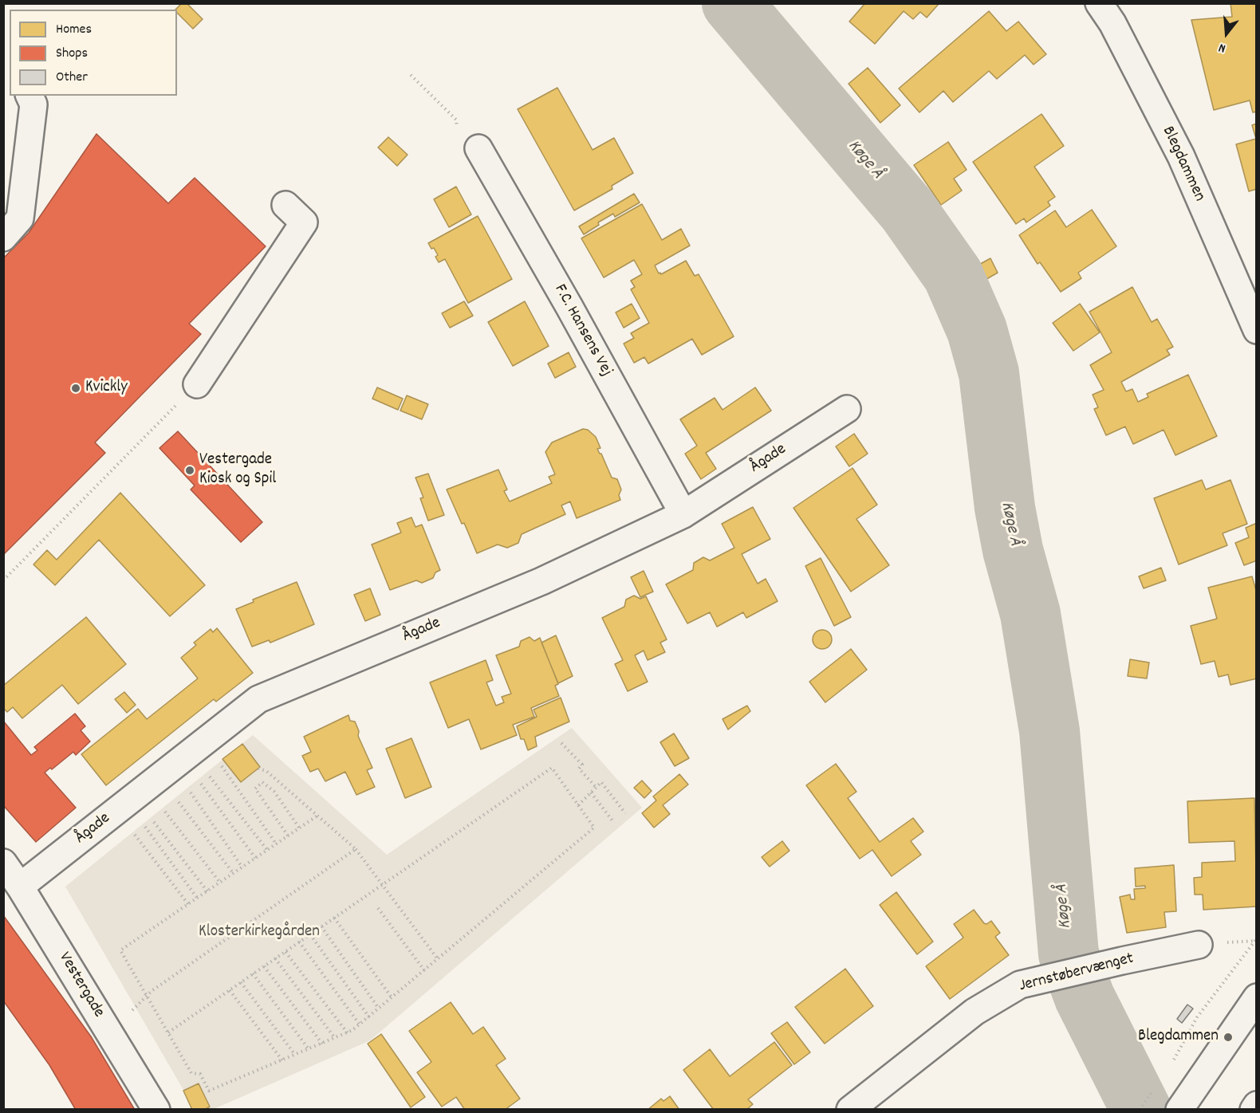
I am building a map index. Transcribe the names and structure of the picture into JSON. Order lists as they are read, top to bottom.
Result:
{
  "streets": {
    "street": [
      "Blegdammen",
      "F.C. Hansens Vej",
      "Ågade",
      "Jernstøbervænget",
      "Vestergade"
    ]
  },
  "crossings": [
    ["F.C. Hansens Vej", "Ågade"],
    ["Ågade", "Vestergade"]
  ],
  "water": ["Køge Å"],
  "parks": ["Klosterkirkegården"],
  "places": ["Kvickly", "Vestergade Kiosk og Spil", "Blegdammen"],
  "legend": ["Homes", "Shops", "Other"],
  "north": "bottom"
}
